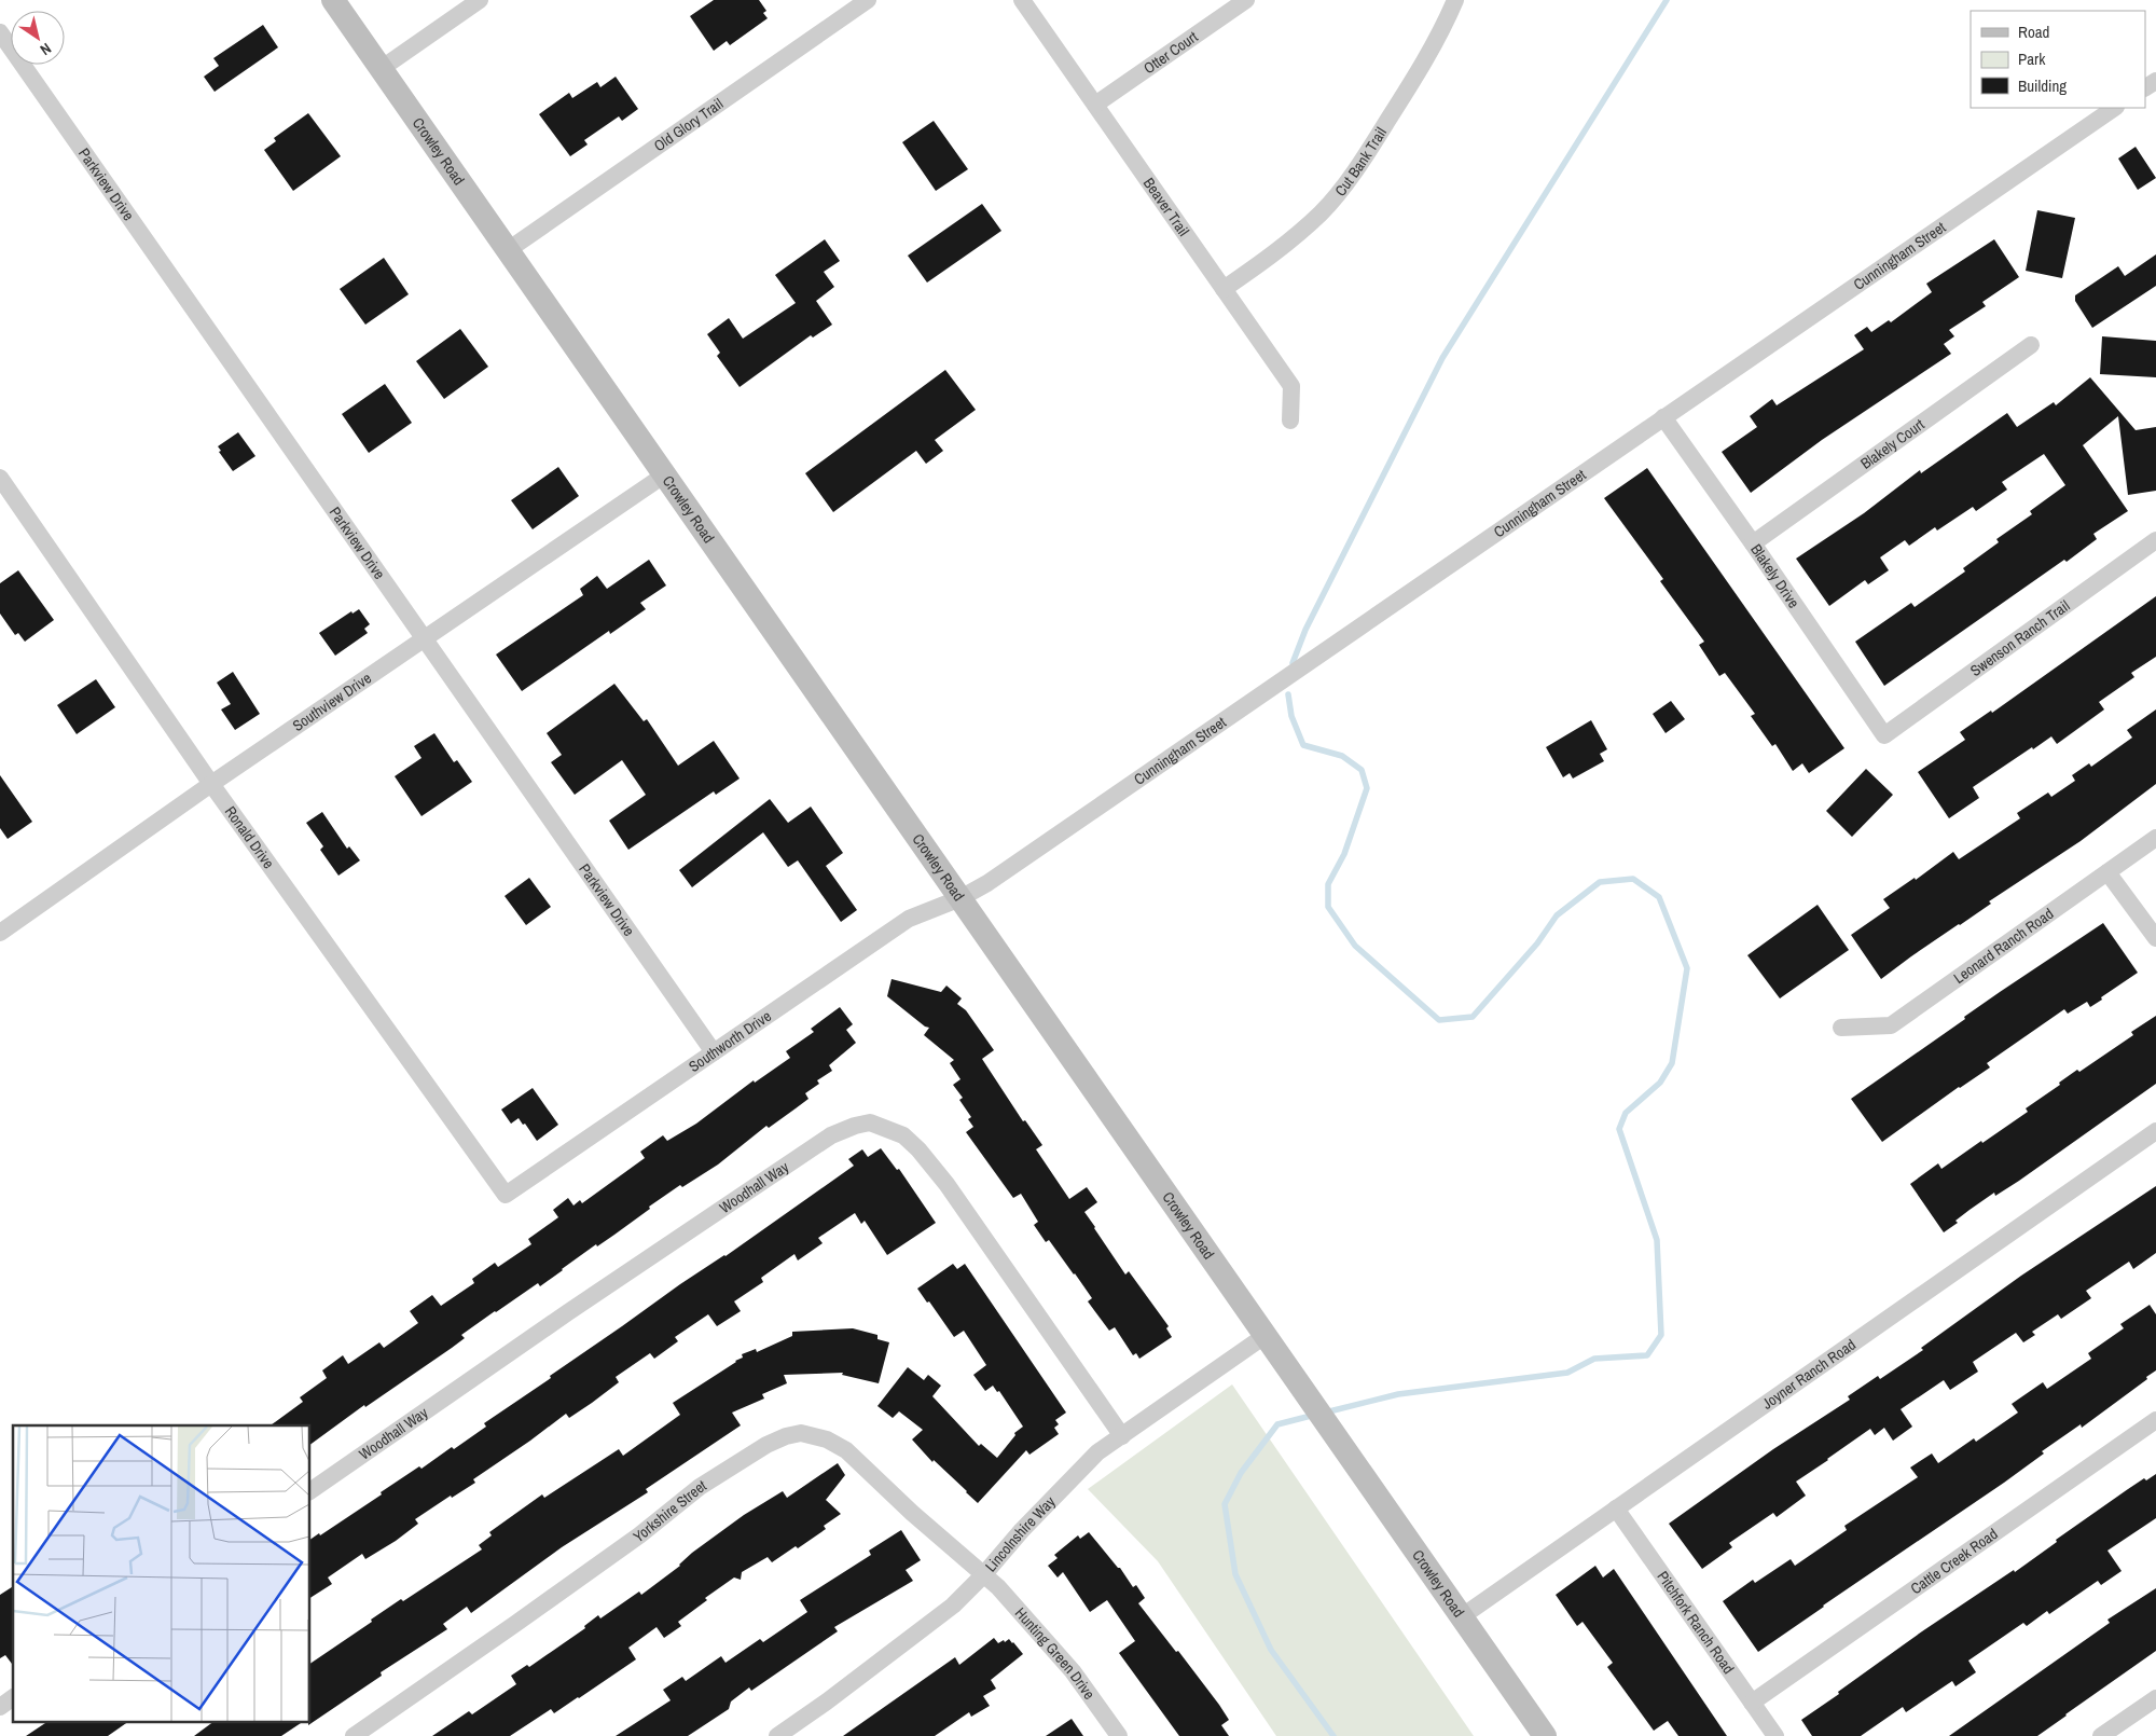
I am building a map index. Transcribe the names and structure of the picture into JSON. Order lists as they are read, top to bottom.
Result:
{
  "streets": {
    "main road": ["Crowley Road"],
    "street": [
      "Otter Court",
      "Old Glory Trail",
      "Cut Bank Trail",
      "Parkview Drive",
      "Beaver Trail",
      "Cunningham Street",
      "Blakely Court",
      "Blakely Drive",
      "Swenson Ranch Trail",
      "Southview Drive",
      "Ronald Drive",
      "Leonard Ranch Road",
      "Southworth Drive",
      "Woodhall Way",
      "Joyner Ranch Road",
      "Yorkshire Street",
      "Lincolnshire Way",
      "Cattle Creek Road",
      "Pitchfork Ranch Road",
      "Hunting Green Drive"
    ]
  },
  "crossings": [
    ["Otter Court", "Beaver Trail"],
    ["Old Glory Trail", "Crowley Road"],
    ["Crowley Road", "Cunningham Street"],
    ["Crowley Road", "Southview Drive"],
    ["Crowley Road", "Southworth Drive"],
    ["Crowley Road", "Joyner Ranch Road"],
    ["Crowley Road", "Lincolnshire Way"],
    ["Cut Bank Trail", "Beaver Trail"],
    ["Parkview Drive", "Southview Drive"],
    ["Parkview Drive", "Southworth Drive"],
    ["Cunningham Street", "Blakely Drive"],
    ["Cunningham Street", "Southworth Drive"],
    ["Blakely Court", "Blakely Drive"],
    ["Blakely Drive", "Swenson Ranch Trail"],
    ["Southview Drive", "Ronald Drive"],
    ["Ronald Drive", "Southworth Drive"],
    ["Woodhall Way", "Lincolnshire Way"],
    ["Joyner Ranch Road", "Pitchfork Ranch Road"],
    ["Yorkshire Street", "Lincolnshire Way"],
    ["Yorkshire Street", "Hunting Green Drive"],
    ["Lincolnshire Way", "Hunting Green Drive"],
    ["Cattle Creek Road", "Pitchfork Ranch Road"]
  ],
  "legend": ["Road", "Park", "Building"],
  "north": "bottom right"
}
